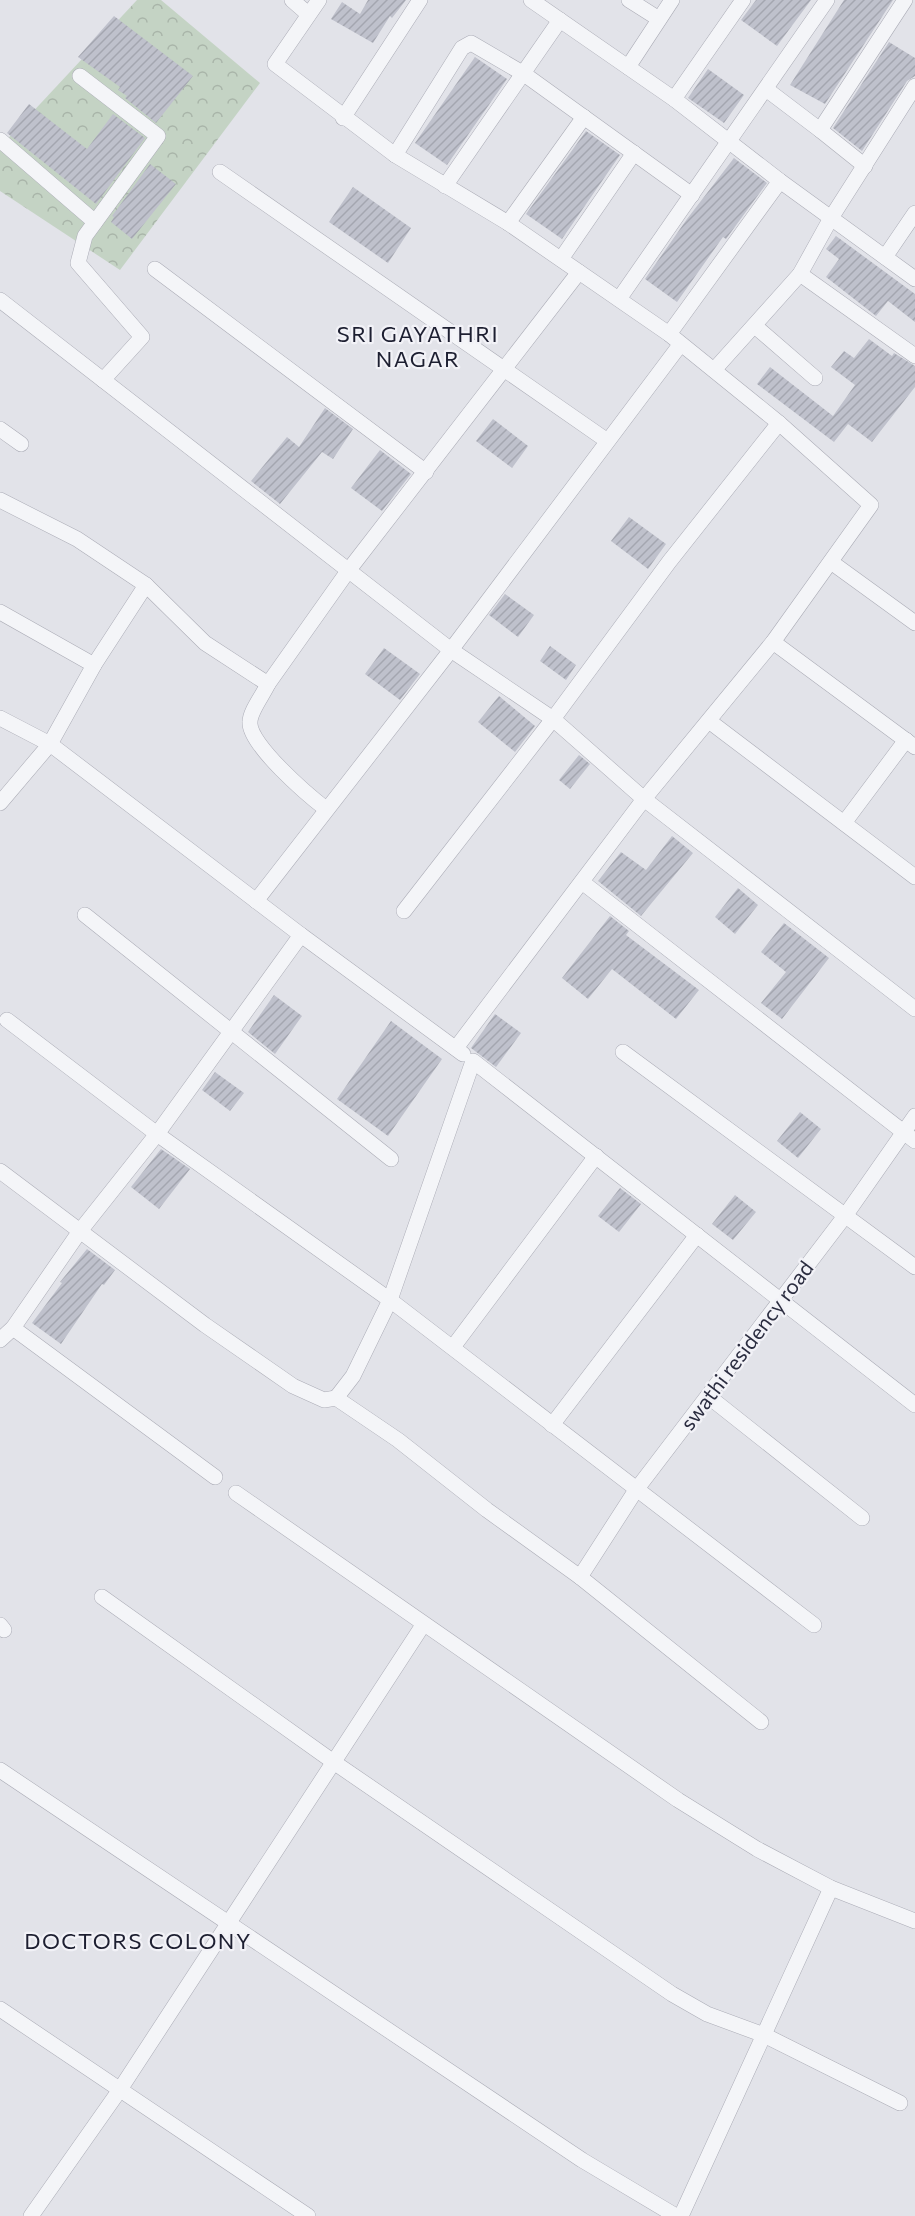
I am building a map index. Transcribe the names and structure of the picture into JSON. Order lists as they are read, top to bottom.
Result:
{
  "streets": {
    "street": ["swathi residency road"]
  },
  "districts": ["SRI GAYATHRI NAGAR", "DOCTORS COLONY"]
}
